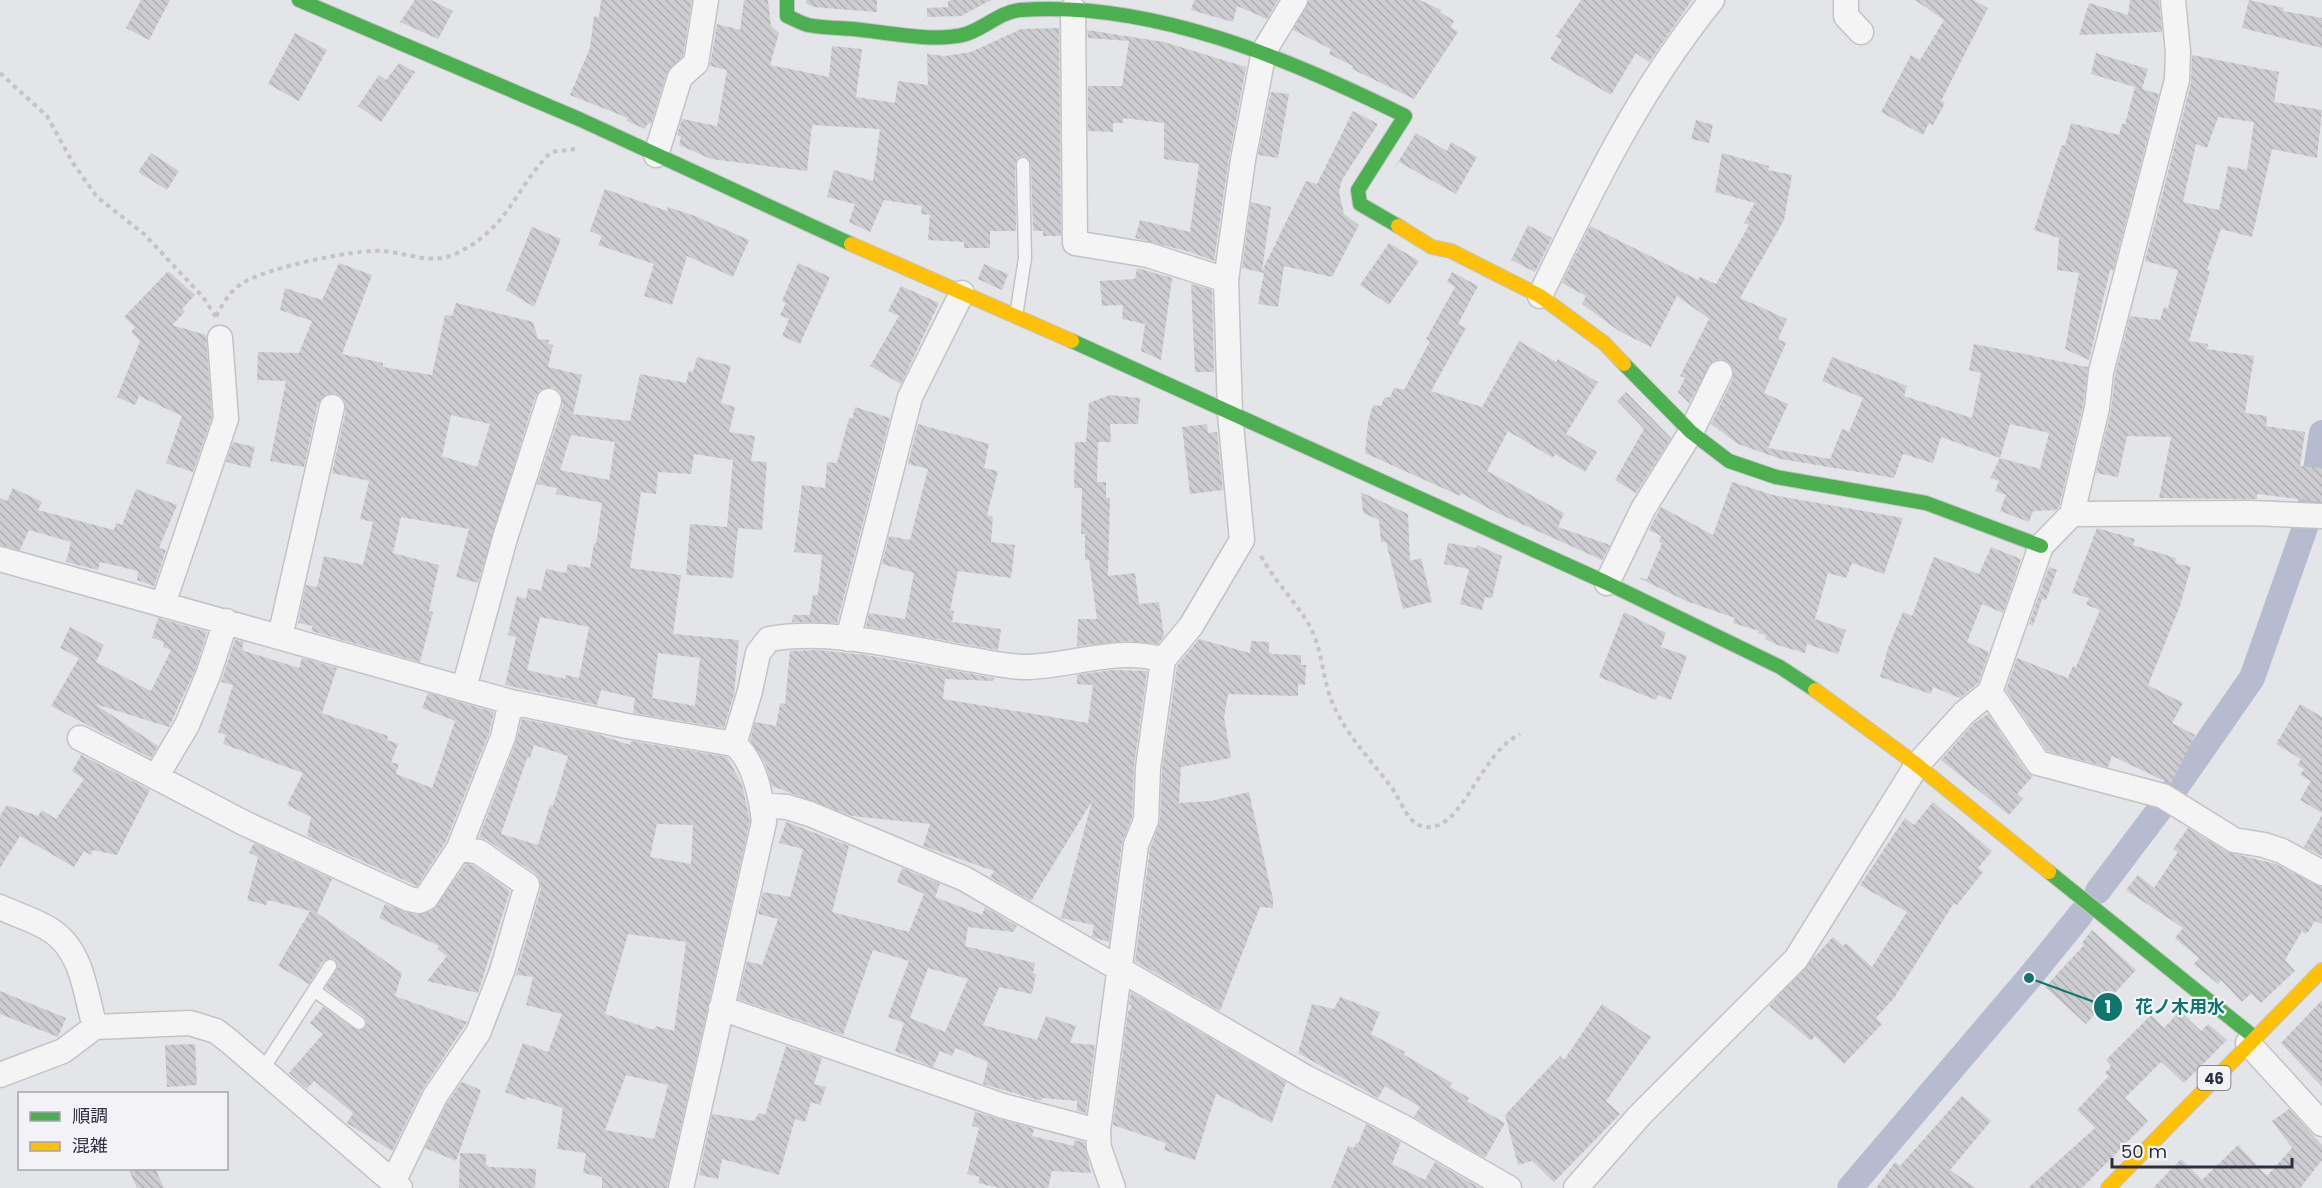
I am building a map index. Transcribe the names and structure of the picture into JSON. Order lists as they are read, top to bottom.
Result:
{
  "streets": {
    "street": ["46"]
  },
  "places": ["花ノ木用水"],
  "legend": ["順調", "混雑"],
  "scale_bar": "50 m"
}
